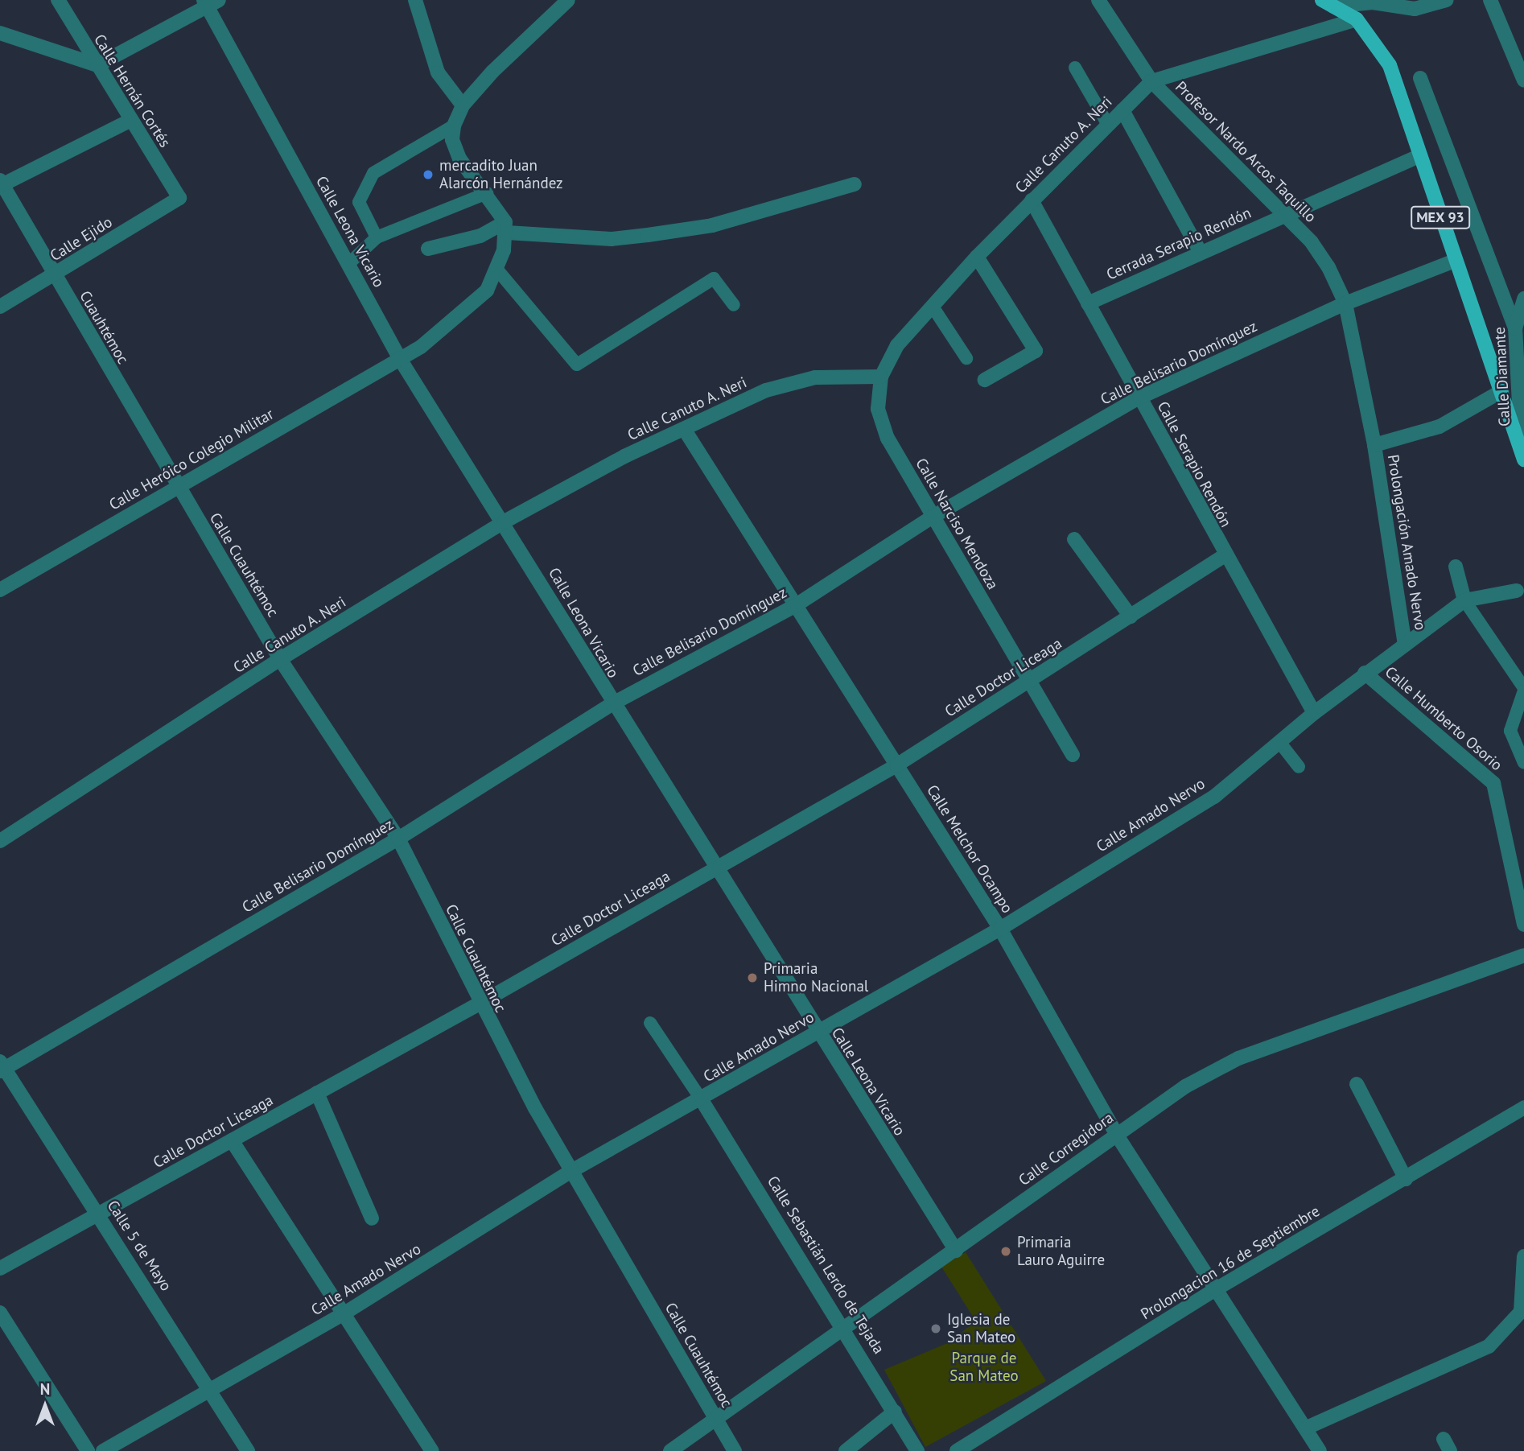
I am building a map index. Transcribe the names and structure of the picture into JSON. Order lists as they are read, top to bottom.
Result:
{
  "streets": {
    "main road": ["MEX 93"],
    "street": [
      "Calle Hernán Cortés",
      "Calle Canuto A. Neri",
      "Profesor Nardo Arcos Taquillo",
      "Calle Leona Vicario",
      "Calle Ejido",
      "Cerrada Serapio Rendón",
      "Cuauhtémoc",
      "Calle Belisario Domínguez",
      "Calle Diamante",
      "Calle Heróico Colegio Militar",
      "Calle Serapio Rendón",
      "Calle Narciso Mendoza",
      "Prolongación Amado Nervo",
      "Calle Cuauhtémoc",
      "Calle Doctor Liceaga",
      "Calle Humberto Osorio",
      "Calle Amado Nervo",
      "Calle Melchor Ocampo",
      "Calle Corregidora",
      "Calle 5 de Mayo",
      "Prolongacion 16 de Septiembre",
      "Calle Sebastián Lerdo de Tejada"
    ]
  },
  "crossings": [
    ["Calle Hernán Cortés", "Calle Ejido"],
    ["Calle Canuto A. Neri", "Profesor Nardo Arcos Taquillo"],
    ["Calle Canuto A. Neri", "MEX 93"],
    ["Calle Canuto A. Neri", "Calle Leona Vicario"],
    ["Calle Canuto A. Neri", "Calle Serapio Rendón"],
    ["Calle Canuto A. Neri", "Calle Narciso Mendoza"],
    ["Calle Canuto A. Neri", "Calle Cuauhtémoc"],
    ["Calle Canuto A. Neri", "Calle Melchor Ocampo"],
    ["Profesor Nardo Arcos Taquillo", "Cerrada Serapio Rendón"],
    ["Profesor Nardo Arcos Taquillo", "Calle Belisario Domínguez"],
    ["Profesor Nardo Arcos Taquillo", "Prolongación Amado Nervo"],
    ["MEX 93", "Cerrada Serapio Rendón"],
    ["MEX 93", "Calle Belisario Domínguez"],
    ["MEX 93", "Calle Diamante"],
    ["MEX 93", "Prolongación Amado Nervo"],
    ["Calle Leona Vicario", "Calle Belisario Domínguez"],
    ["Calle Leona Vicario", "Calle Heróico Colegio Militar"],
    ["Calle Leona Vicario", "Calle Doctor Liceaga"],
    ["Calle Leona Vicario", "Calle Amado Nervo"],
    ["Calle Leona Vicario", "Calle Corregidora"],
    ["Calle Ejido", "Cuauhtémoc"],
    ["Cerrada Serapio Rendón", "Calle Serapio Rendón"],
    ["Cuauhtémoc", "Calle Heróico Colegio Militar"],
    ["Cuauhtémoc", "Calle Cuauhtémoc"],
    ["Calle Belisario Domínguez", "Calle Serapio Rendón"],
    ["Calle Belisario Domínguez", "Calle Narciso Mendoza"],
    ["Calle Belisario Domínguez", "Prolongación Amado Nervo"],
    ["Calle Belisario Domínguez", "Calle Cuauhtémoc"],
    ["Calle Belisario Domínguez", "Calle Melchor Ocampo"],
    ["Calle Belisario Domínguez", "Calle 5 de Mayo"],
    ["Calle Heróico Colegio Militar", "Calle Cuauhtémoc"],
    ["Calle Serapio Rendón", "Calle Doctor Liceaga"],
    ["Calle Serapio Rendón", "Calle Amado Nervo"],
    ["Calle Narciso Mendoza", "Calle Doctor Liceaga"],
    ["Prolongación Amado Nervo", "Calle Amado Nervo"],
    ["Calle Cuauhtémoc", "Calle Doctor Liceaga"],
    ["Calle Cuauhtémoc", "Calle Amado Nervo"],
    ["Calle Cuauhtémoc", "Calle Corregidora"],
    ["Calle Doctor Liceaga", "Calle Melchor Ocampo"],
    ["Calle Doctor Liceaga", "Calle 5 de Mayo"],
    ["Calle Humberto Osorio", "Calle Amado Nervo"],
    ["Calle Amado Nervo", "Calle Melchor Ocampo"],
    ["Calle Amado Nervo", "Calle 5 de Mayo"],
    ["Calle Amado Nervo", "Calle Sebastián Lerdo de Tejada"],
    ["Calle Melchor Ocampo", "Calle Corregidora"],
    ["Calle Melchor Ocampo", "Prolongacion 16 de Septiembre"],
    ["Calle Corregidora", "Calle Sebastián Lerdo de Tejada"]
  ],
  "parks": ["Parque de San Mateo"],
  "places": [
    "mercadito Juan Alarcón Hernández",
    "Primaria Himno Nacional",
    "Primaria Lauro Aguirre",
    "Iglesia de San Mateo"
  ],
  "north": "top"
}
